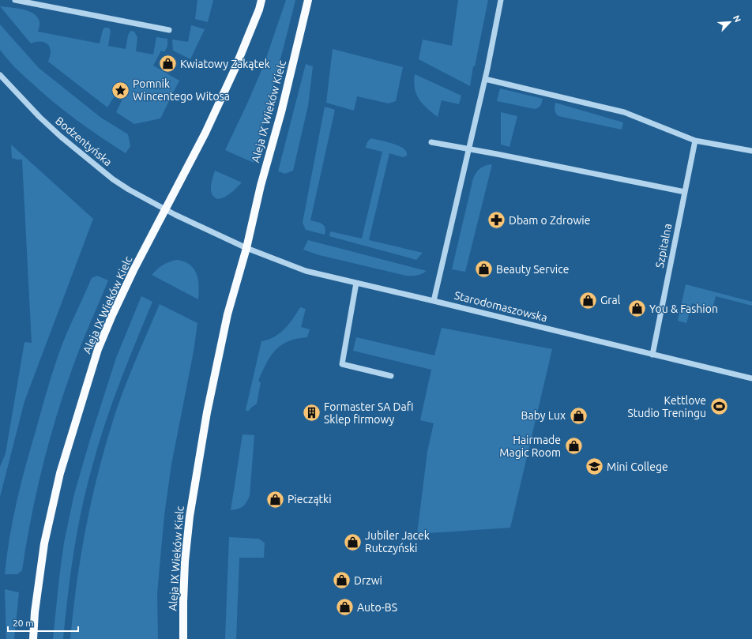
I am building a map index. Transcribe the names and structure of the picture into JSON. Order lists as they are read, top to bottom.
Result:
{
  "streets": {
    "main road": ["Aleja IX Wieków Kielc"],
    "street": ["Bodzentyńska", "Szpitalna", "Starodomaszowska"]
  },
  "crossings": [
    ["Aleja IX Wieków Kielc", "Bodzentyńska"],
    ["Aleja IX Wieków Kielc", "Starodomaszowska"],
    ["Bodzentyńska", "Starodomaszowska"],
    ["Szpitalna", "Starodomaszowska"]
  ],
  "places": {
    "shop": [
      "Kwiatowy Zakątek",
      "Beauty Service",
      "Gral",
      "You & Fashion",
      "Baby Lux",
      "Hairmade Magic Room",
      "Pieczątki",
      "Jubiler Jacek Rutczyński",
      "Drzwi",
      "Auto-BS"
    ],
    "place": ["Pomnik Wincentego Witosa"],
    "pharmacy": ["Dbam o Zdrowie"],
    "sports": ["Kettlove Studio Treningu"],
    "building": ["Formaster SA Dafi Sklep firmowy"],
    "school or university": ["Mini College"]
  },
  "scale_bar": "20 m",
  "north": "top right"
}
